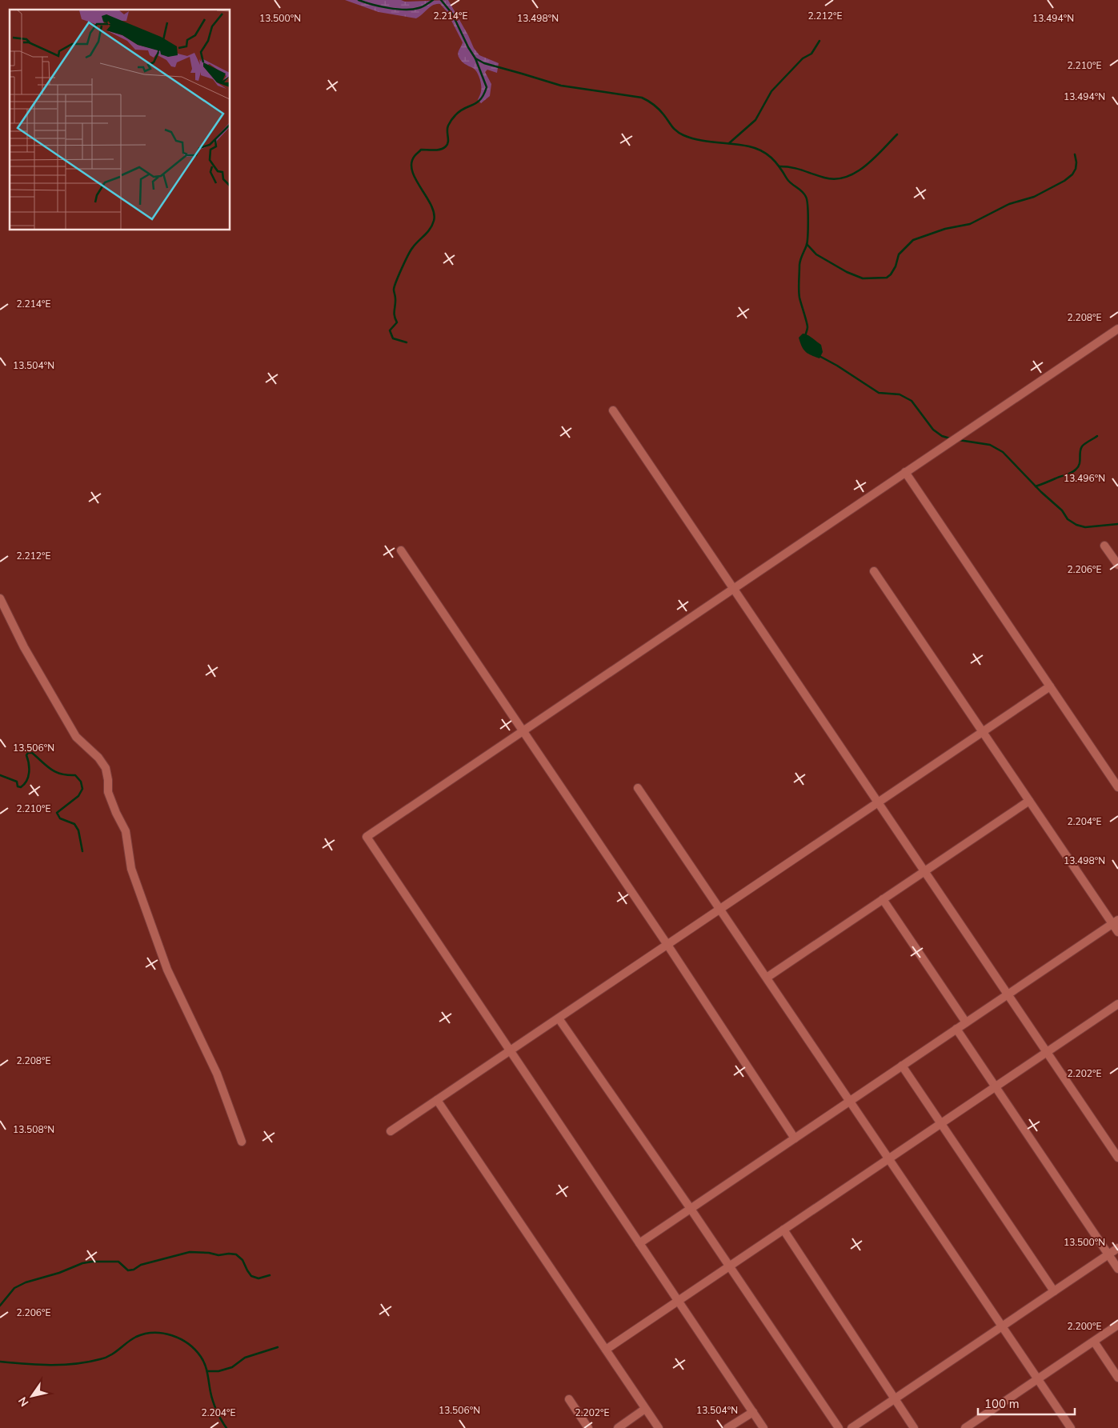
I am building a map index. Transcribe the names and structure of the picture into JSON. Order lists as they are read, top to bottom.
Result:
{
  "scale_bar": "100 m",
  "north": "bottom left",
  "coordinates": [
    "2.214°E",
    "2.212°E",
    "13.500°N",
    "13.498°N",
    "13.494°N",
    "2.210°E",
    "2.208°E",
    "13.504°N",
    "13.496°N",
    "2.206°E",
    "13.506°N",
    "2.204°E",
    "2.202°E",
    "13.508°N",
    "2.200°E"
  ]
}
